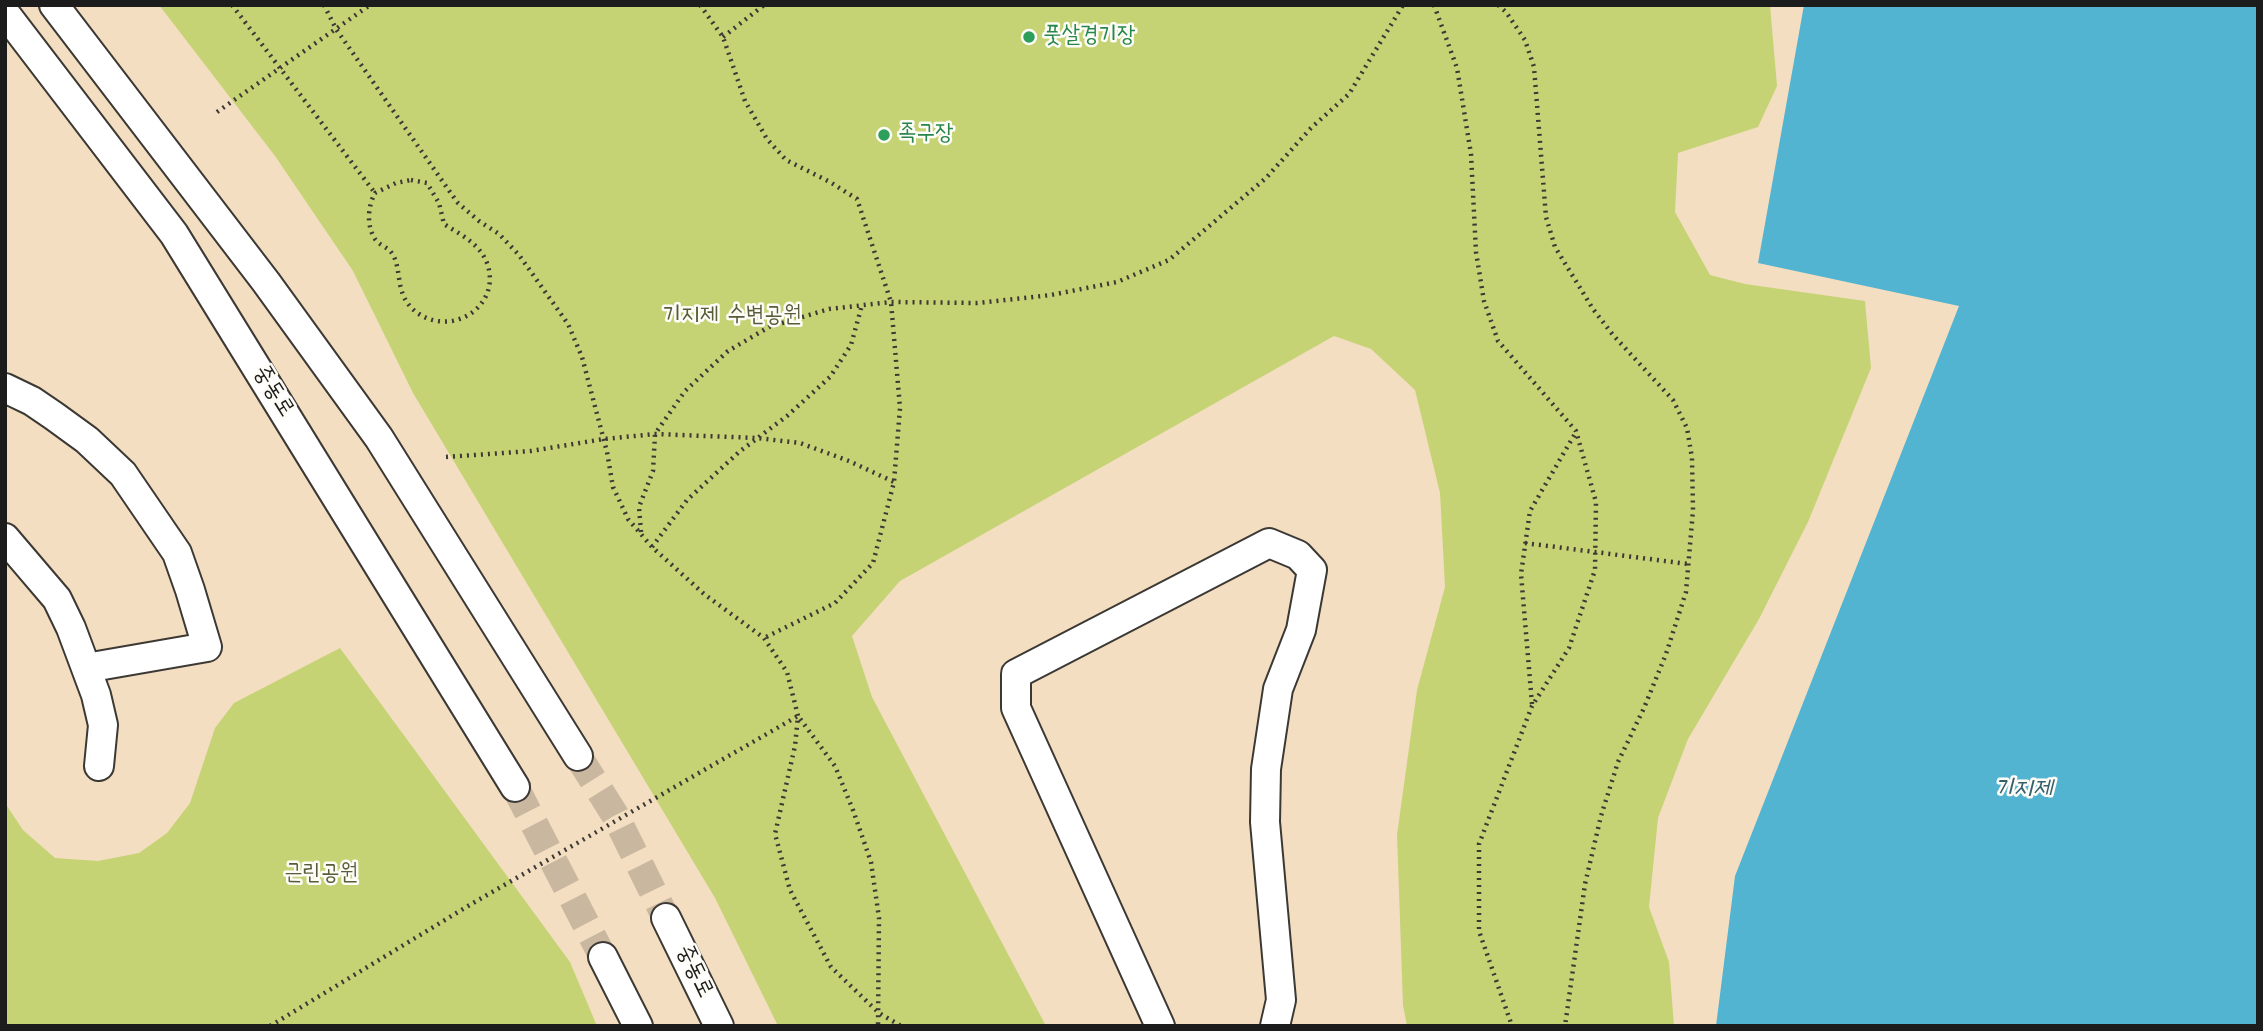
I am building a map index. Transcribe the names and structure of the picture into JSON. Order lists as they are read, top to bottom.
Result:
{
  "streets": {
    "street": ["중동로"]
  },
  "water": ["기지제"],
  "parks": ["기지제 수변공원", "근린공원"],
  "places": ["풋살경기장", "족구장"]
}
